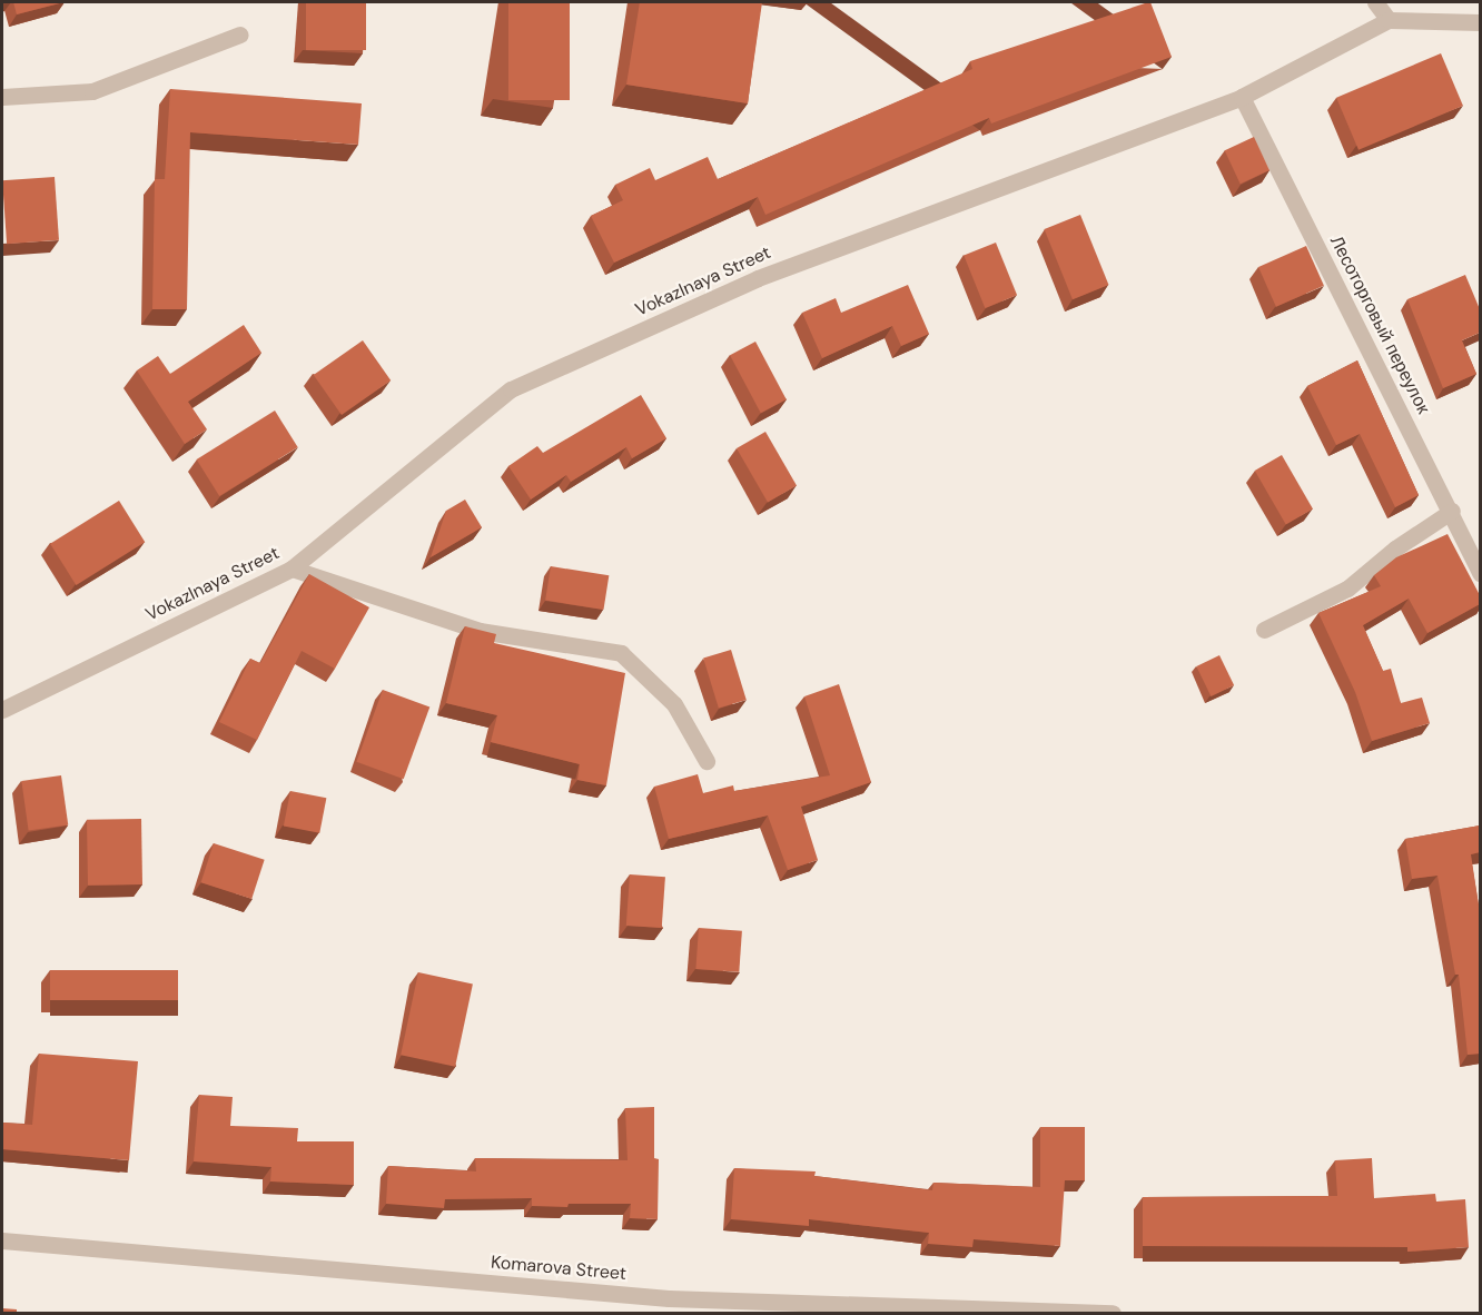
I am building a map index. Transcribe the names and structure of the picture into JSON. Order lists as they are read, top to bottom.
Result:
{
  "streets": {
    "street": ["Vokazlnaya Street", "Лесоторговый переулок", "Komarova Street"]
  },
  "crossings": [
    ["Vokazlnaya Street", "Лесоторговый переулок"]
  ]
}
